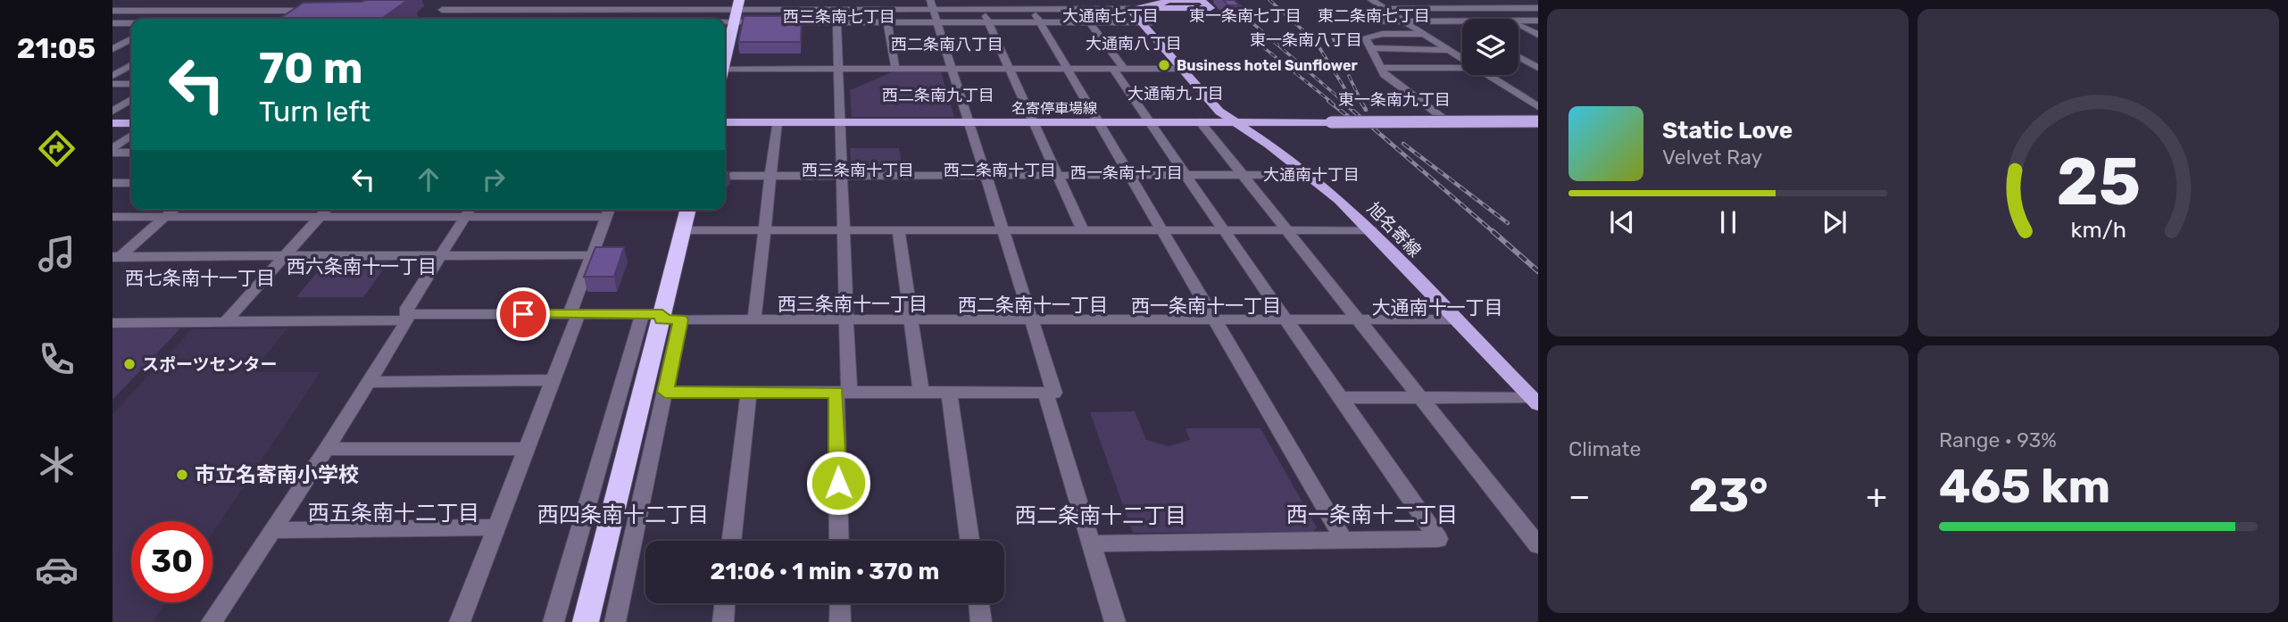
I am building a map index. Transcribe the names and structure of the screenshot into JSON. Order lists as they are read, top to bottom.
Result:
{
  "streets": {
    "main road": ["名寄停車場線", "旭名寄線"]
  },
  "crossings": [
    ["名寄停車場線", "旭名寄線"]
  ],
  "districts": [
    "大通南七丁目",
    "東一条南七丁目",
    "東二条南七丁目",
    "西三条南七丁目",
    "東一条南八丁目",
    "大通南八丁目",
    "西二条南八丁目",
    "大通南九丁目",
    "西二条南九丁目",
    "東一条南九丁目",
    "西三条南十丁目",
    "西二条南十丁目",
    "西一条南十丁目",
    "大通南十丁目",
    "西六条南十一丁目",
    "西七条南十一丁目",
    "西三条南十一丁目",
    "西二条南十一丁目",
    "西一条南十一丁目",
    "大通南十一丁目",
    "西五条南十二丁目",
    "西四条南十二丁目",
    "西一条南十二丁目",
    "西二条南十二丁目"
  ],
  "places": ["Business hotel Sunflower", "スポーツセンター", "市立名寄南小学校"],
  "page": {
    "tabs": "21:05",
    "turn": ["70 m", "Turn left"],
    "song": ["Static Love", "Velvet Ray"],
    "tile": [
      "Climate",
      ["Range · 93%", "465 km"]
    ],
    "heat": ["−", "23°", "+"],
    "limit": "30",
    "trip": "21:06 · 1 min · 370 m",
    "gauge": ["25", "km/h"]
  }
}
